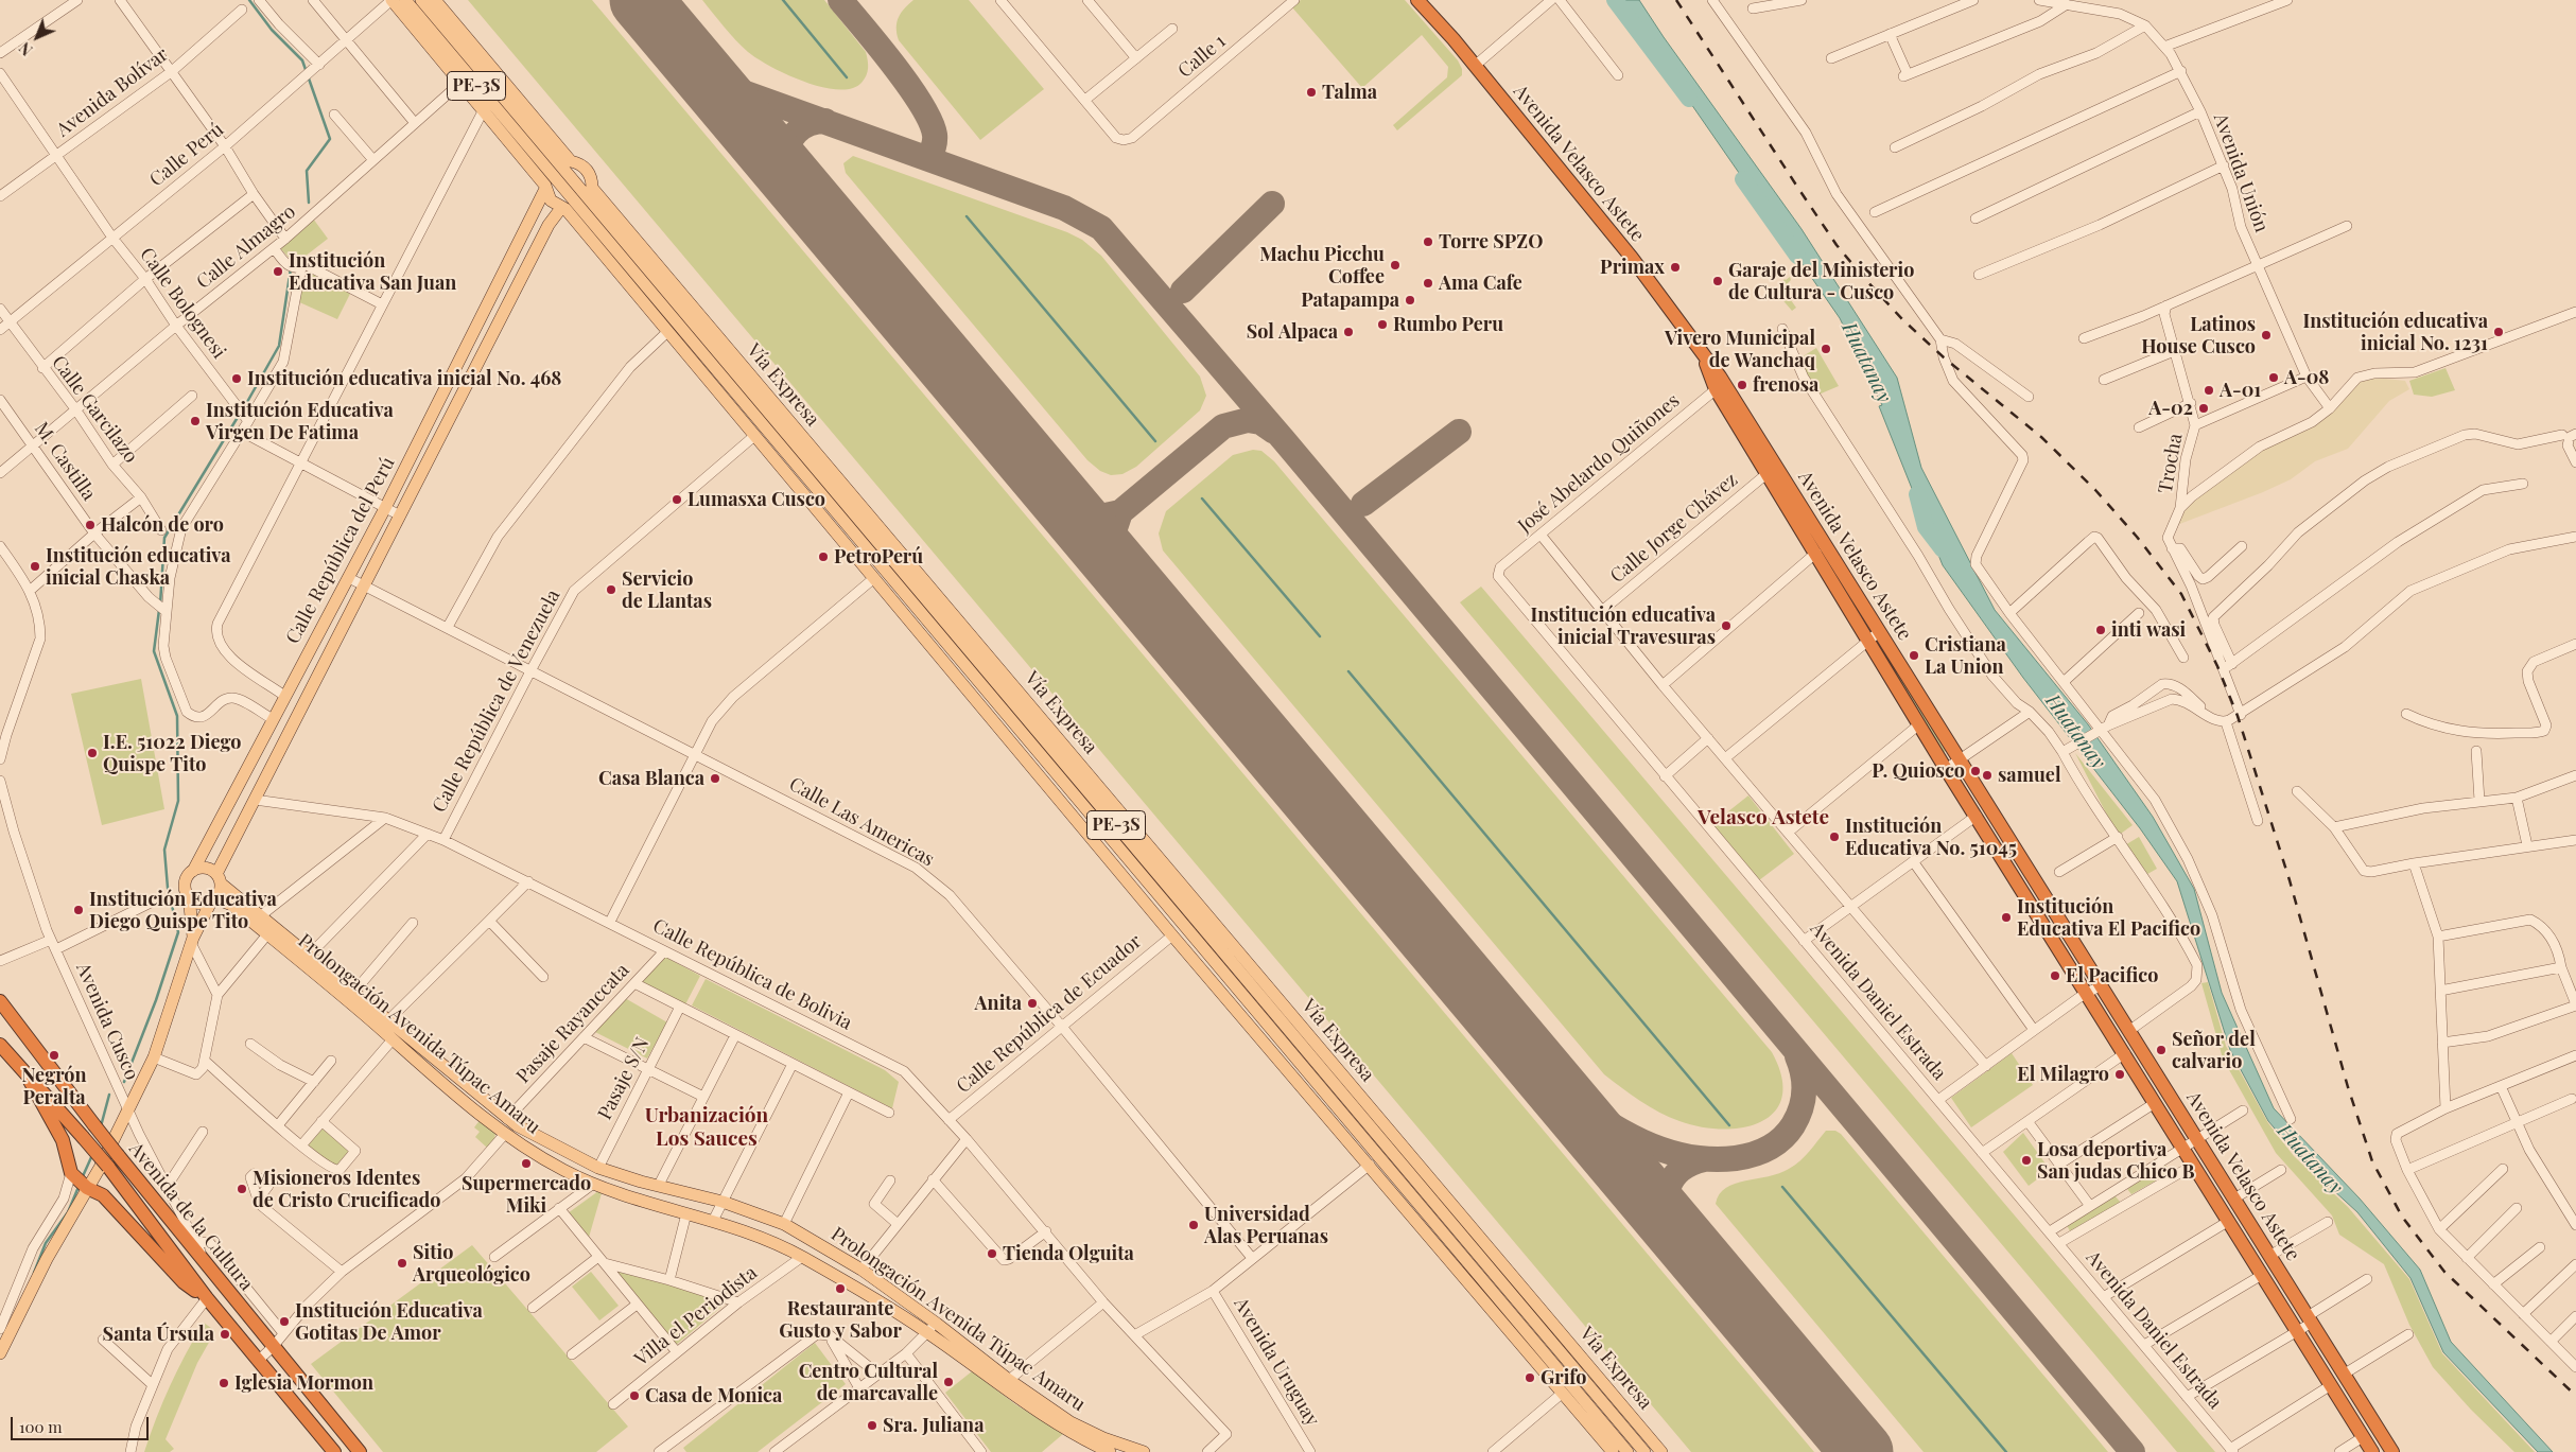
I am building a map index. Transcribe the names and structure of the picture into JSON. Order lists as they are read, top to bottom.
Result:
{
  "streets": {
    "highway": ["Avenida Velasco Astete", "Avenida de la Cultura"],
    "main road": [
      "PE-3S",
      "Vía Expresa",
      "Calle República del Perú",
      "Prolongación Avenida Túpac Amaru"
    ],
    "street": [
      "Calle 1",
      "Avenida Bolívar",
      "Calle Perú",
      "Avenida Unión",
      "Calle Almagro",
      "Calle Bolognesi",
      "Calle Garcilazo",
      "M. Castilla",
      "José Abelardo Quiñones",
      "Trocha",
      "Calle Jorge Chávez",
      "Calle República de Venezuela",
      "Calle Las Americas",
      "Calle República de Bolivia",
      "Avenida Daniel Estrada",
      "Calle República de Ecuador",
      "Avenida Cusco",
      "Pasaje Rayanccata",
      "Pasaje S/N",
      "Villa el Periodista",
      "Avenida Uruguay"
    ]
  },
  "crossings": [
    ["PE-3S", "Calle Perú"],
    ["PE-3S", "Calle Almagro"],
    ["PE-3S", "Calle República del Perú"],
    ["PE-3S", "Calle República de Venezuela"],
    ["PE-3S", "Calle República de Ecuador"],
    ["Avenida Bolívar", "Calle Bolognesi"],
    ["Calle Perú", "Calle Bolognesi"],
    ["Calle Perú", "Calle Garcilazo"],
    ["Avenida Velasco Astete", "José Abelardo Quiñones"],
    ["Avenida Velasco Astete", "Calle Jorge Chávez"],
    ["Calle Almagro", "Calle Bolognesi"],
    ["Calle Almagro", "Calle Garcilazo"],
    ["Calle Almagro", "M. Castilla"],
    ["José Abelardo Quiñones", "Avenida Daniel Estrada"],
    ["Calle República del Perú", "Calle Las Americas"],
    ["Calle República del Perú", "Calle República de Bolivia"],
    ["Calle República del Perú", "Prolongación Avenida Túpac Amaru"],
    ["Calle República de Venezuela", "Calle Las Americas"],
    ["Calle República de Venezuela", "Calle República de Bolivia"],
    ["Calle Las Americas", "Calle República de Ecuador"],
    ["Calle República de Bolivia", "Calle República de Ecuador"],
    ["Calle República de Bolivia", "Pasaje Rayanccata"],
    ["Avenida Cusco", "Avenida de la Cultura"],
    ["Pasaje Rayanccata", "Prolongación Avenida Túpac Amaru"],
    ["Prolongación Avenida Túpac Amaru", "Pasaje S/N"],
    ["Prolongación Avenida Túpac Amaru", "Villa el Periodista"]
  ],
  "districts": ["Velasco Astete", "Urbanización Los Sauces"],
  "water": ["Huatanay"],
  "places": [
    "Talma",
    "Torre SPZO",
    "Machu Picchu Coffee",
    "Primax",
    "Institución Educativa San Juan",
    "Garaje del Ministerio de Cultura - Cusco",
    "Ama Cafe",
    "Patapampa",
    "Rumbo Peru",
    "Sol Alpaca",
    "Institución educativa inicial No. 1231",
    "Latinos House Cusco",
    "Vivero Municipal de Wanchaq",
    "A-08",
    "Institución educativa inicial No. 468",
    "frenosa",
    "A-01",
    "A-02",
    "Institución Educativa Virgen De Fatima",
    "Lumasxa Cusco",
    "Halcón de oro",
    "PetroPerú",
    "Institución educativa inicial Chaska",
    "Servicio de Llantas",
    "Institución educativa inicial Travesuras",
    "inti wasi",
    "Cristiana La Union",
    "I.E. 51022 Diego Quispe Tito",
    "P. Quiosco",
    "samuel",
    "Casa Blanca",
    "Institución Educativa No. 51045",
    "Institución Educativa Diego Quispe Tito",
    "Institución Educativa El Pacifico",
    "El Pacifico",
    "Anita",
    "Señor del calvario",
    "Negrón Peralta",
    "El Milagro",
    "Losa deportiva San judas Chico B",
    "Supermercado Miki",
    "Misioneros Identes de Cristo Crucificado",
    "Universidad Alas Peruanas",
    "Tienda Olguita",
    "Sitio Arqueológico",
    "Restaurante Gusto y Sabor",
    "Institución Educativa Gotitas De Amor",
    "Santa Úrsula",
    "Grifo",
    "Centro Cultural de marcavalle",
    "Iglesia Mormon",
    "Casa de Monica",
    "Sra. Juliana"
  ],
  "scale_bar": "100 m",
  "north": "bottom left"
}
